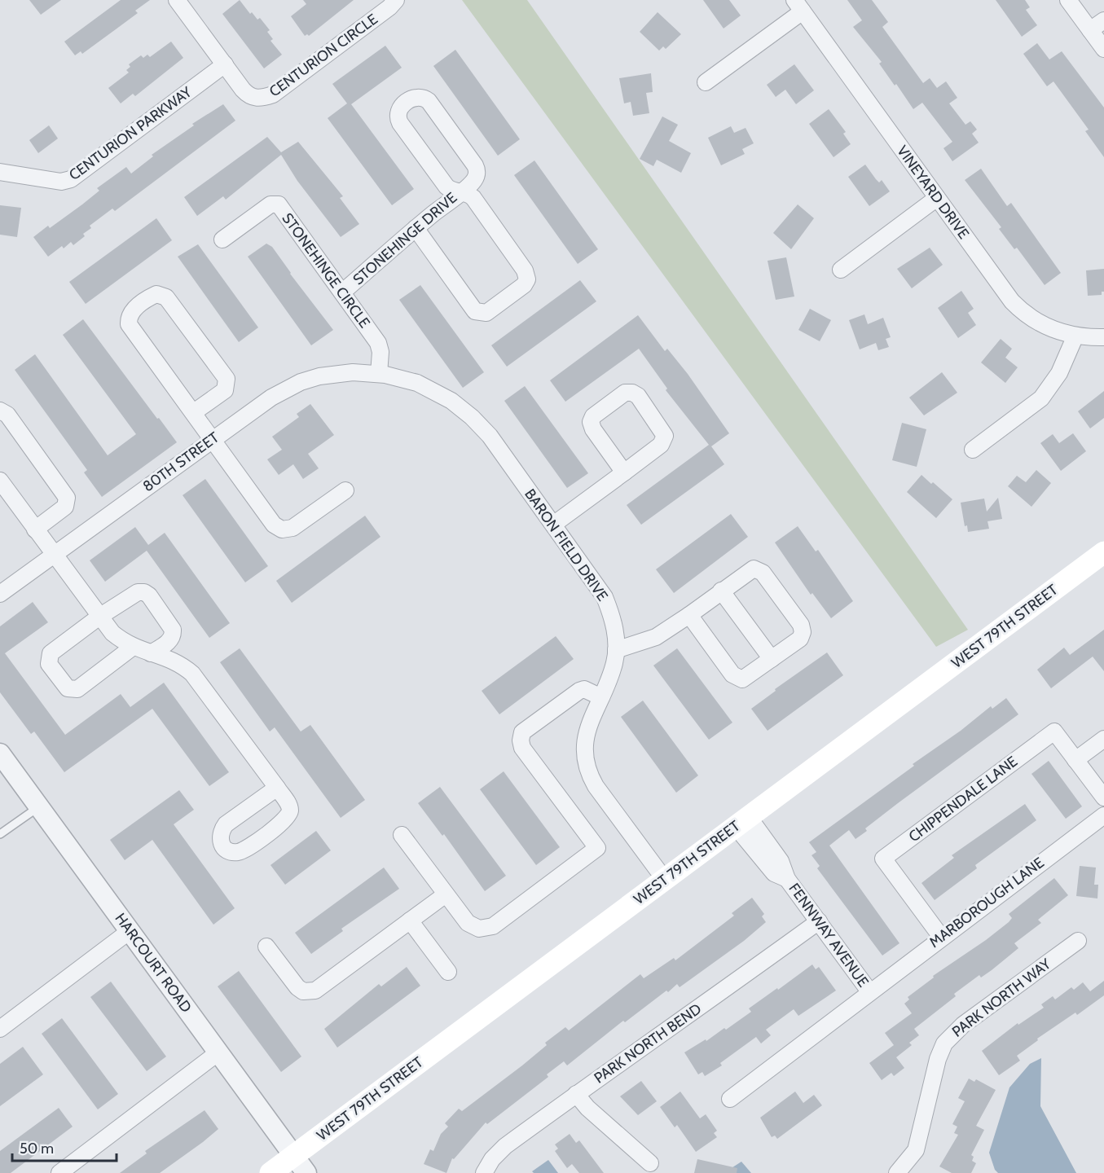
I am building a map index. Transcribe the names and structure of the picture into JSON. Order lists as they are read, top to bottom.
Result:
{
  "streets": {
    "main road": ["WEST 79TH STREET"],
    "street": [
      "CENTURION CIRCLE",
      "CENTURION PARKWAY",
      "VINEYARD DRIVE",
      "STONEHINGE DRIVE",
      "STONEHINGE CIRCLE",
      "80TH STREET",
      "BARON FIELD DRIVE",
      "CHIPPENDALE LANE",
      "MARBOROUGH LANE",
      "FENNWAY AVENUE",
      "HARCOURT ROAD",
      "PARK NORTH WAY",
      "PARK NORTH BEND"
    ]
  },
  "crossings": [
    ["CENTURION CIRCLE", "CENTURION PARKWAY"],
    ["STONEHINGE DRIVE", "STONEHINGE CIRCLE"],
    ["STONEHINGE CIRCLE", "80TH STREET"],
    ["STONEHINGE CIRCLE", "BARON FIELD DRIVE"],
    ["80TH STREET", "BARON FIELD DRIVE"],
    ["BARON FIELD DRIVE", "WEST 79TH STREET"],
    ["WEST 79TH STREET", "FENNWAY AVENUE"],
    ["WEST 79TH STREET", "HARCOURT ROAD"],
    ["CHIPPENDALE LANE", "MARBOROUGH LANE"],
    ["MARBOROUGH LANE", "FENNWAY AVENUE"],
    ["FENNWAY AVENUE", "PARK NORTH BEND"]
  ],
  "scale_bar": "50 m"
}
